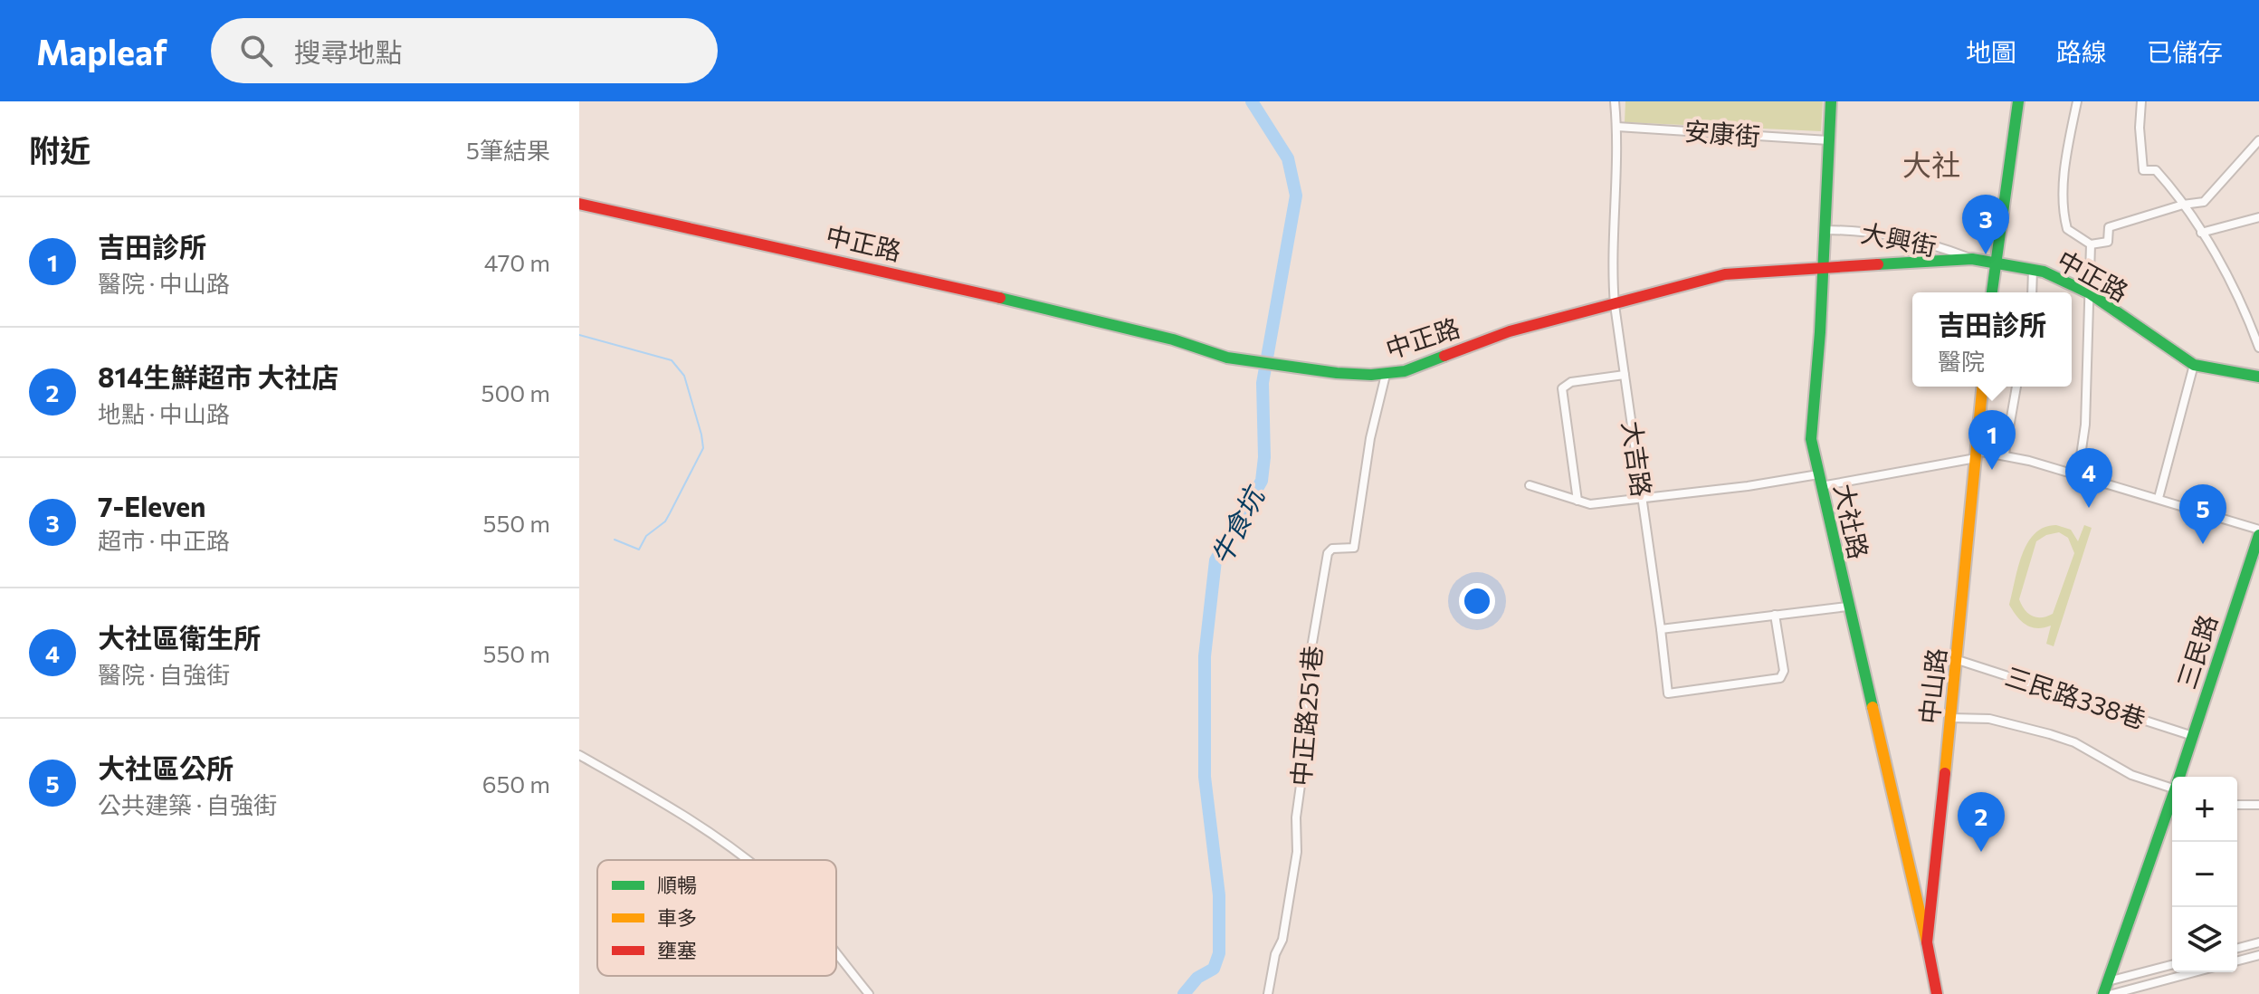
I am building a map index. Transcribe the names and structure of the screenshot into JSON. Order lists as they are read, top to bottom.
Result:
{
  "streets": {
    "street": [
      "安康街",
      "大興街",
      "中正路",
      "大吉路",
      "大社路",
      "三民路",
      "中山路",
      "三民路338巷",
      "中正路251巷"
    ]
  },
  "crossings": [
    ["安康街", "大吉路"],
    ["安康街", "大社路"],
    ["大興街", "中正路"],
    ["大興街", "大社路"],
    ["中正路", "大吉路"],
    ["中正路", "大社路"],
    ["中正路", "中正路251巷"],
    ["大社路", "中山路"],
    ["三民路", "三民路338巷"],
    ["中山路", "三民路338巷"]
  ],
  "districts": ["大社"],
  "water": ["牛食坑"],
  "legend": ["順暢", "車多", "壅塞"],
  "page": {
    "header": "Mapleaf",
    "search": "搜尋地點",
    "nav": ["地圖", "路線", "已儲存"],
    "heading": ["附近", "5筆結果"],
    "pins": [
      "3",
      "1",
      "4",
      "5",
      "2"
    ],
    "list": [
      {
        "mark": "1",
        "name": "吉田診所",
        "note": "醫院 · 中山路",
        "value": "470 m"
      },
      {
        "mark": "2",
        "name": "814生鮮超市 大社店",
        "note": "地點 · 中山路",
        "value": "500 m"
      },
      {
        "mark": "3",
        "name": "7-Eleven",
        "note": "超市 · 中正路",
        "value": "550 m"
      },
      {
        "mark": "4",
        "name": "大社區衛生所",
        "note": "醫院 · 自強街",
        "value": "550 m"
      },
      {
        "mark": "5",
        "name": "大社區公所",
        "note": "公共建築 · 自強街",
        "value": "650 m"
      }
    ],
    "popup": ["吉田診所", "醫院"],
    "map_buttons": ["+", "−"]
  }
}
